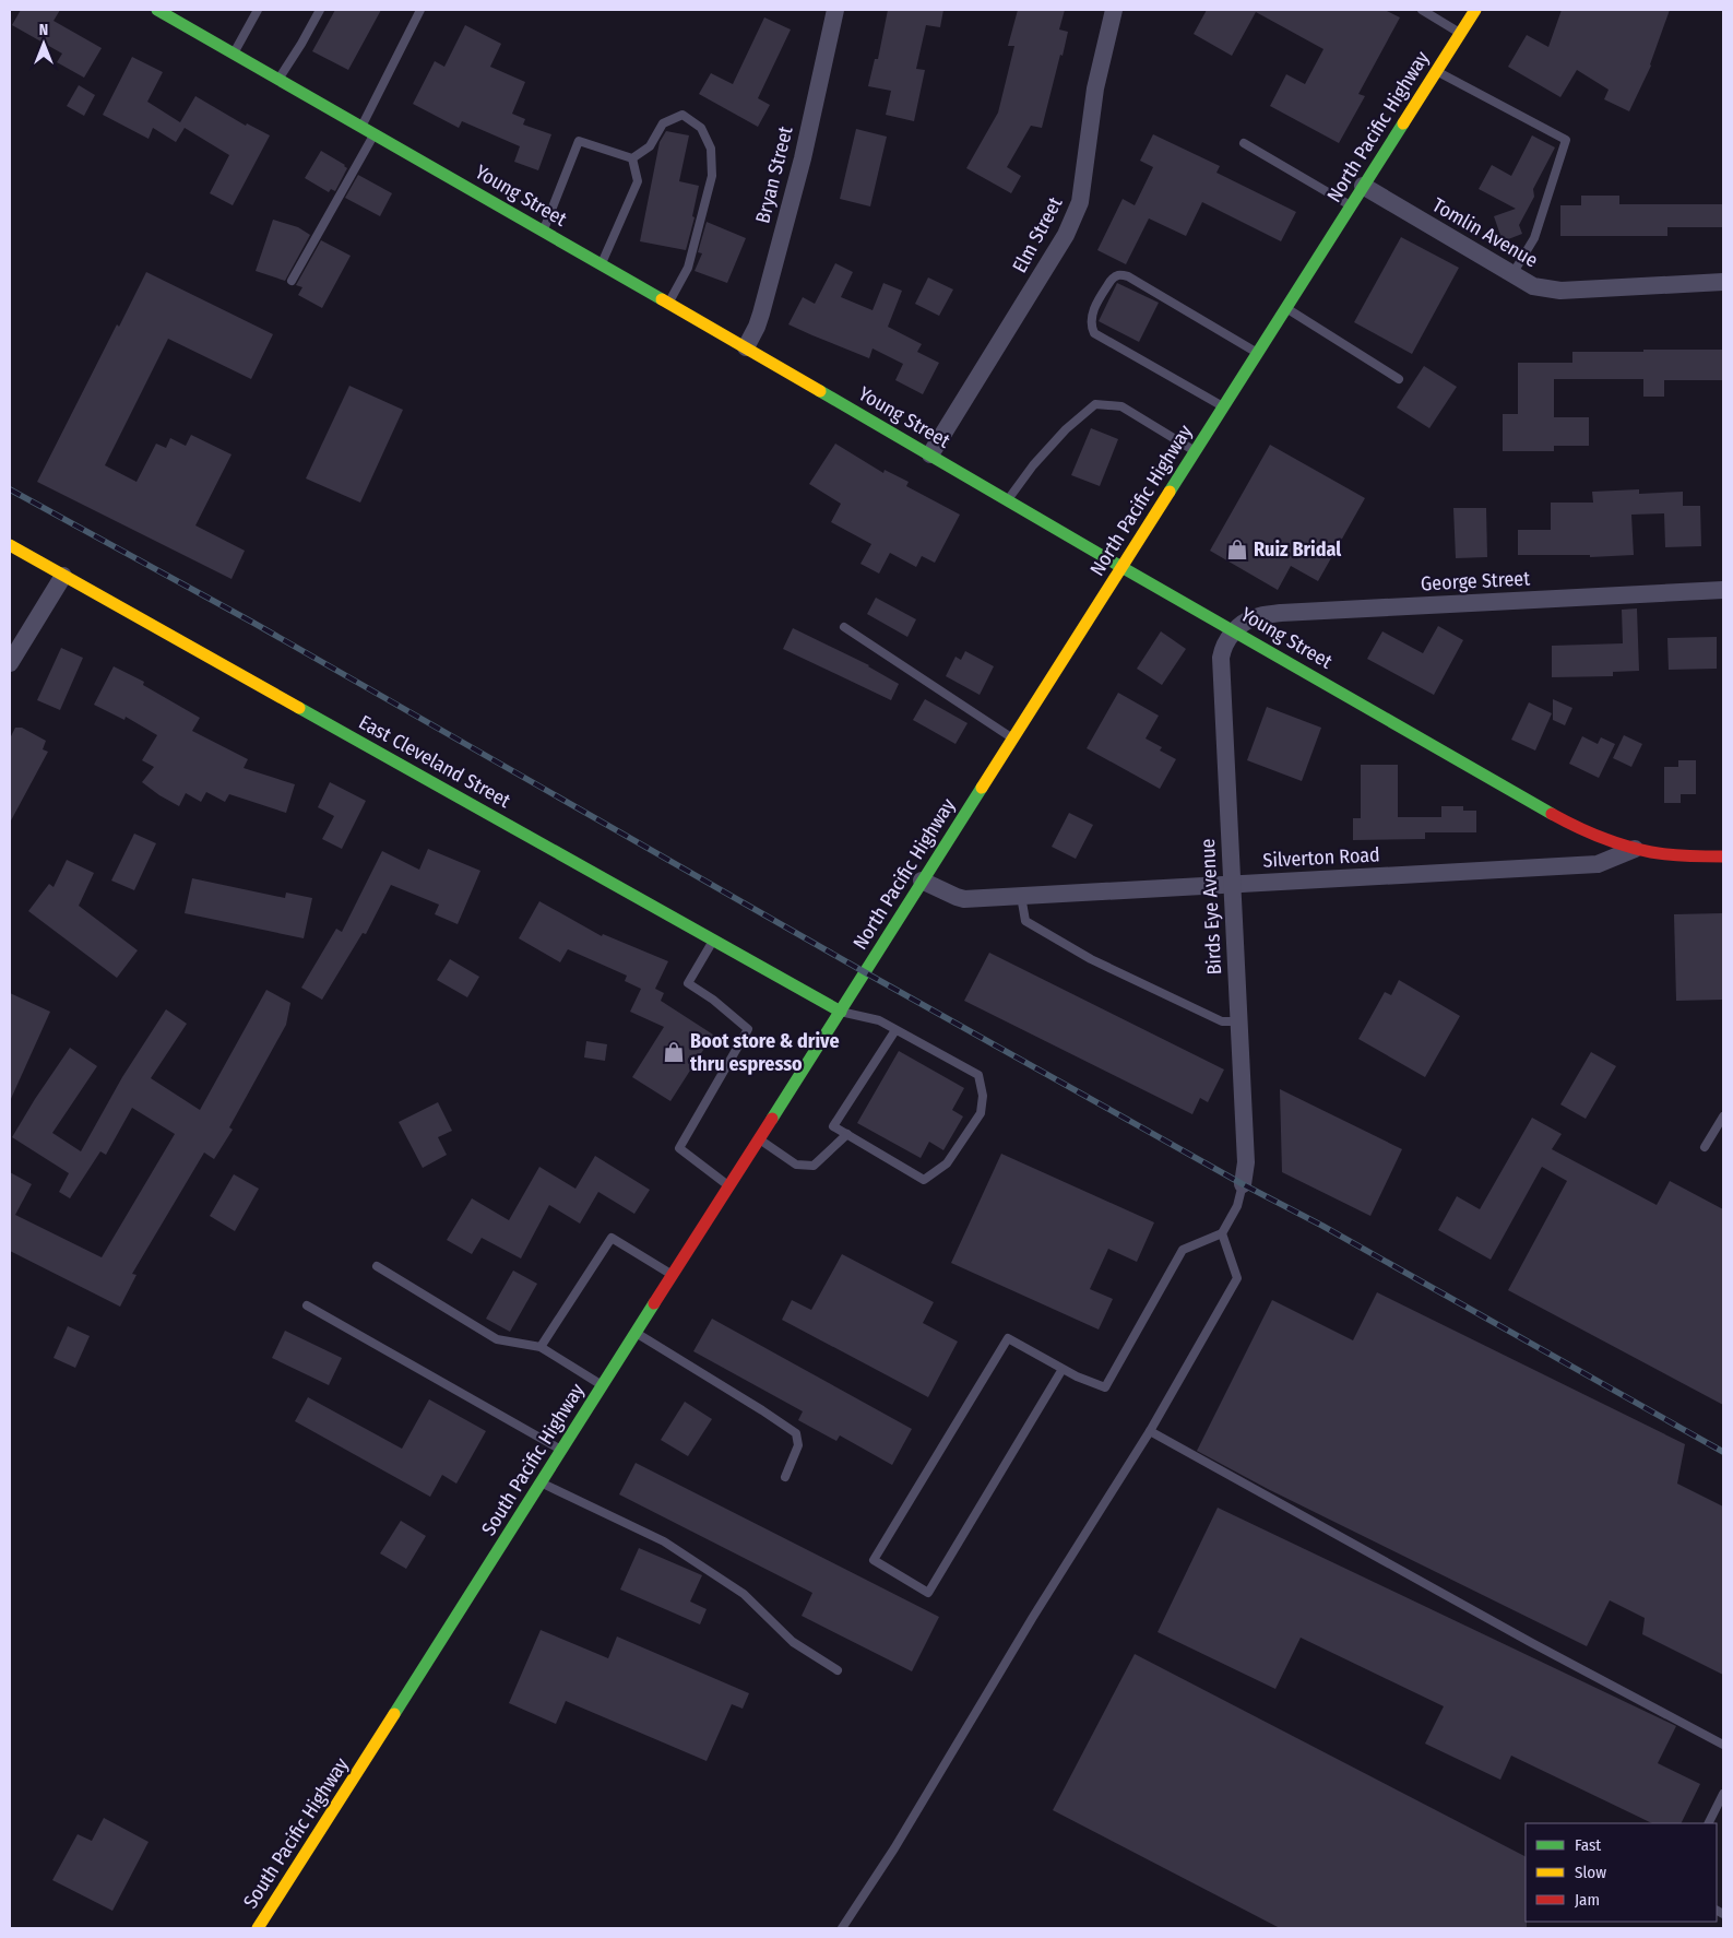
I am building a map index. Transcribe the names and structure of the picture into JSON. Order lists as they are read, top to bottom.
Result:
{
  "streets": {
    "main road": [
      "North Pacific Highway",
      "Young Street",
      "East Cleveland Street",
      "South Pacific Highway"
    ],
    "street": [
      "Bryan Street",
      "Tomlin Avenue",
      "Elm Street",
      "George Street",
      "Silverton Road",
      "Birds Eye Avenue"
    ]
  },
  "crossings": [
    ["North Pacific Highway", "Young Street"],
    ["North Pacific Highway", "Tomlin Avenue"],
    ["North Pacific Highway", "East Cleveland Street"],
    ["North Pacific Highway", "Silverton Road"],
    ["North Pacific Highway", "South Pacific Highway"],
    ["Bryan Street", "Young Street"],
    ["Young Street", "Elm Street"],
    ["Young Street", "George Street"],
    ["Young Street", "Silverton Road"],
    ["Young Street", "Birds Eye Avenue"],
    ["George Street", "Birds Eye Avenue"],
    ["East Cleveland Street", "South Pacific Highway"],
    ["Silverton Road", "Birds Eye Avenue"]
  ],
  "places": {
    "shop": ["Ruiz Bridal", "Boot store & drive thru espresso"]
  },
  "legend": ["Fast", "Slow", "Jam"],
  "north": "top"
}
